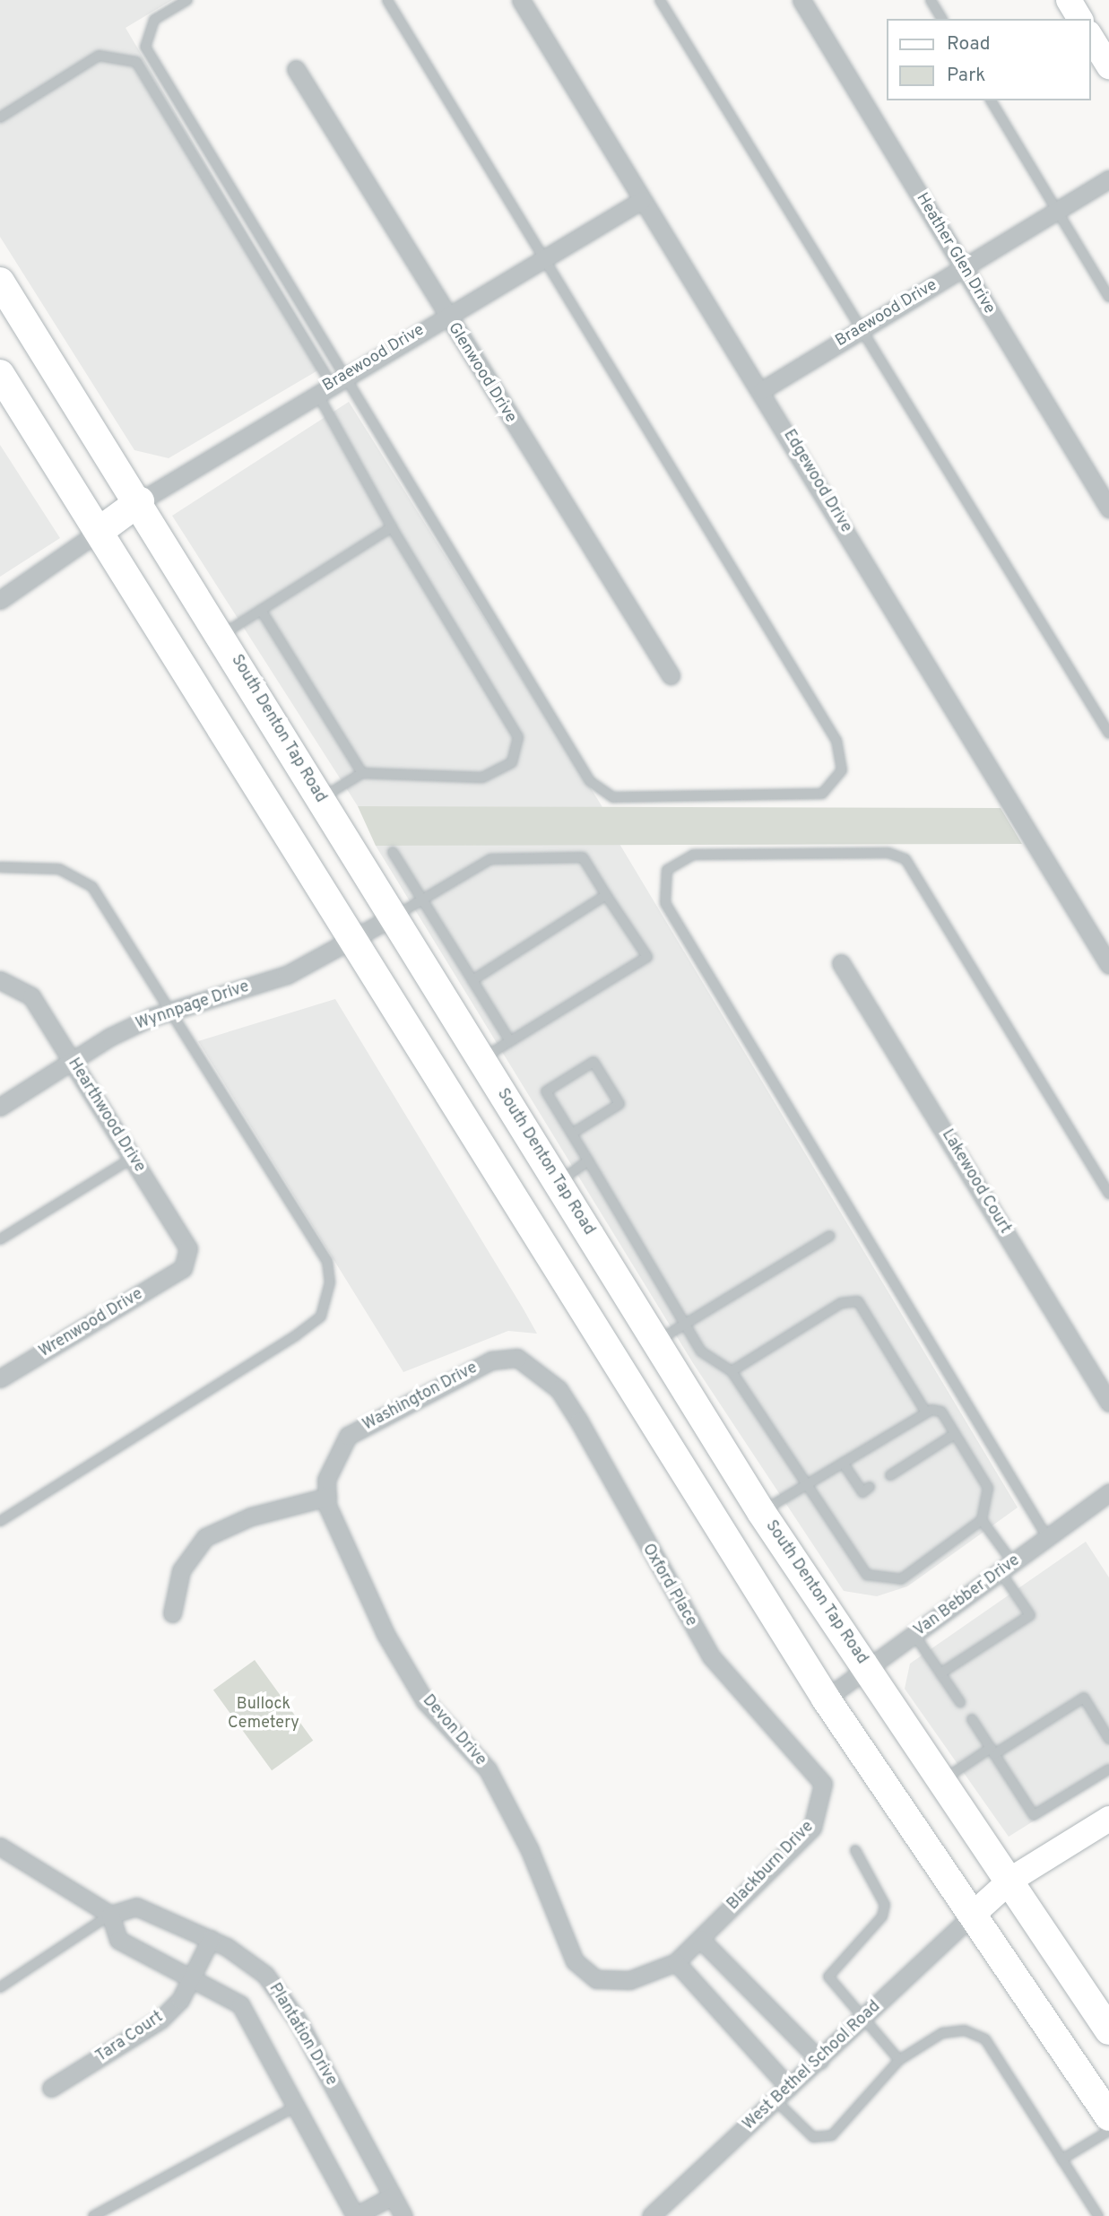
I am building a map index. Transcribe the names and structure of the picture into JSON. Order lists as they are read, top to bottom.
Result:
{
  "streets": {
    "main road": ["South Denton Tap Road"],
    "street": [
      "Heather Glen Drive",
      "Braewood Drive",
      "Glenwood Drive",
      "Edgewood Drive",
      "Wynnpage Drive",
      "Hearthwood Drive",
      "Lakewood Court",
      "Wrenwood Drive",
      "Washington Drive",
      "Oxford Place",
      "Van Bebber Drive",
      "Devon Drive",
      "Blackburn Drive",
      "Plantation Drive",
      "Tara Court",
      "West Bethel School Road"
    ]
  },
  "crossings": [
    ["Heather Glen Drive", "Braewood Drive"],
    ["Braewood Drive", "Glenwood Drive"],
    ["Braewood Drive", "Edgewood Drive"],
    ["Braewood Drive", "South Denton Tap Road"],
    ["South Denton Tap Road", "Wynnpage Drive"],
    ["South Denton Tap Road", "Van Bebber Drive"],
    ["Wynnpage Drive", "Hearthwood Drive"],
    ["Hearthwood Drive", "Wrenwood Drive"],
    ["Washington Drive", "Oxford Place"],
    ["Washington Drive", "Devon Drive"],
    ["Oxford Place", "Blackburn Drive"],
    ["Devon Drive", "Blackburn Drive"],
    ["Plantation Drive", "Tara Court"]
  ],
  "parks": ["Bullock Cemetery"],
  "legend": ["Road", "Park"]
}
